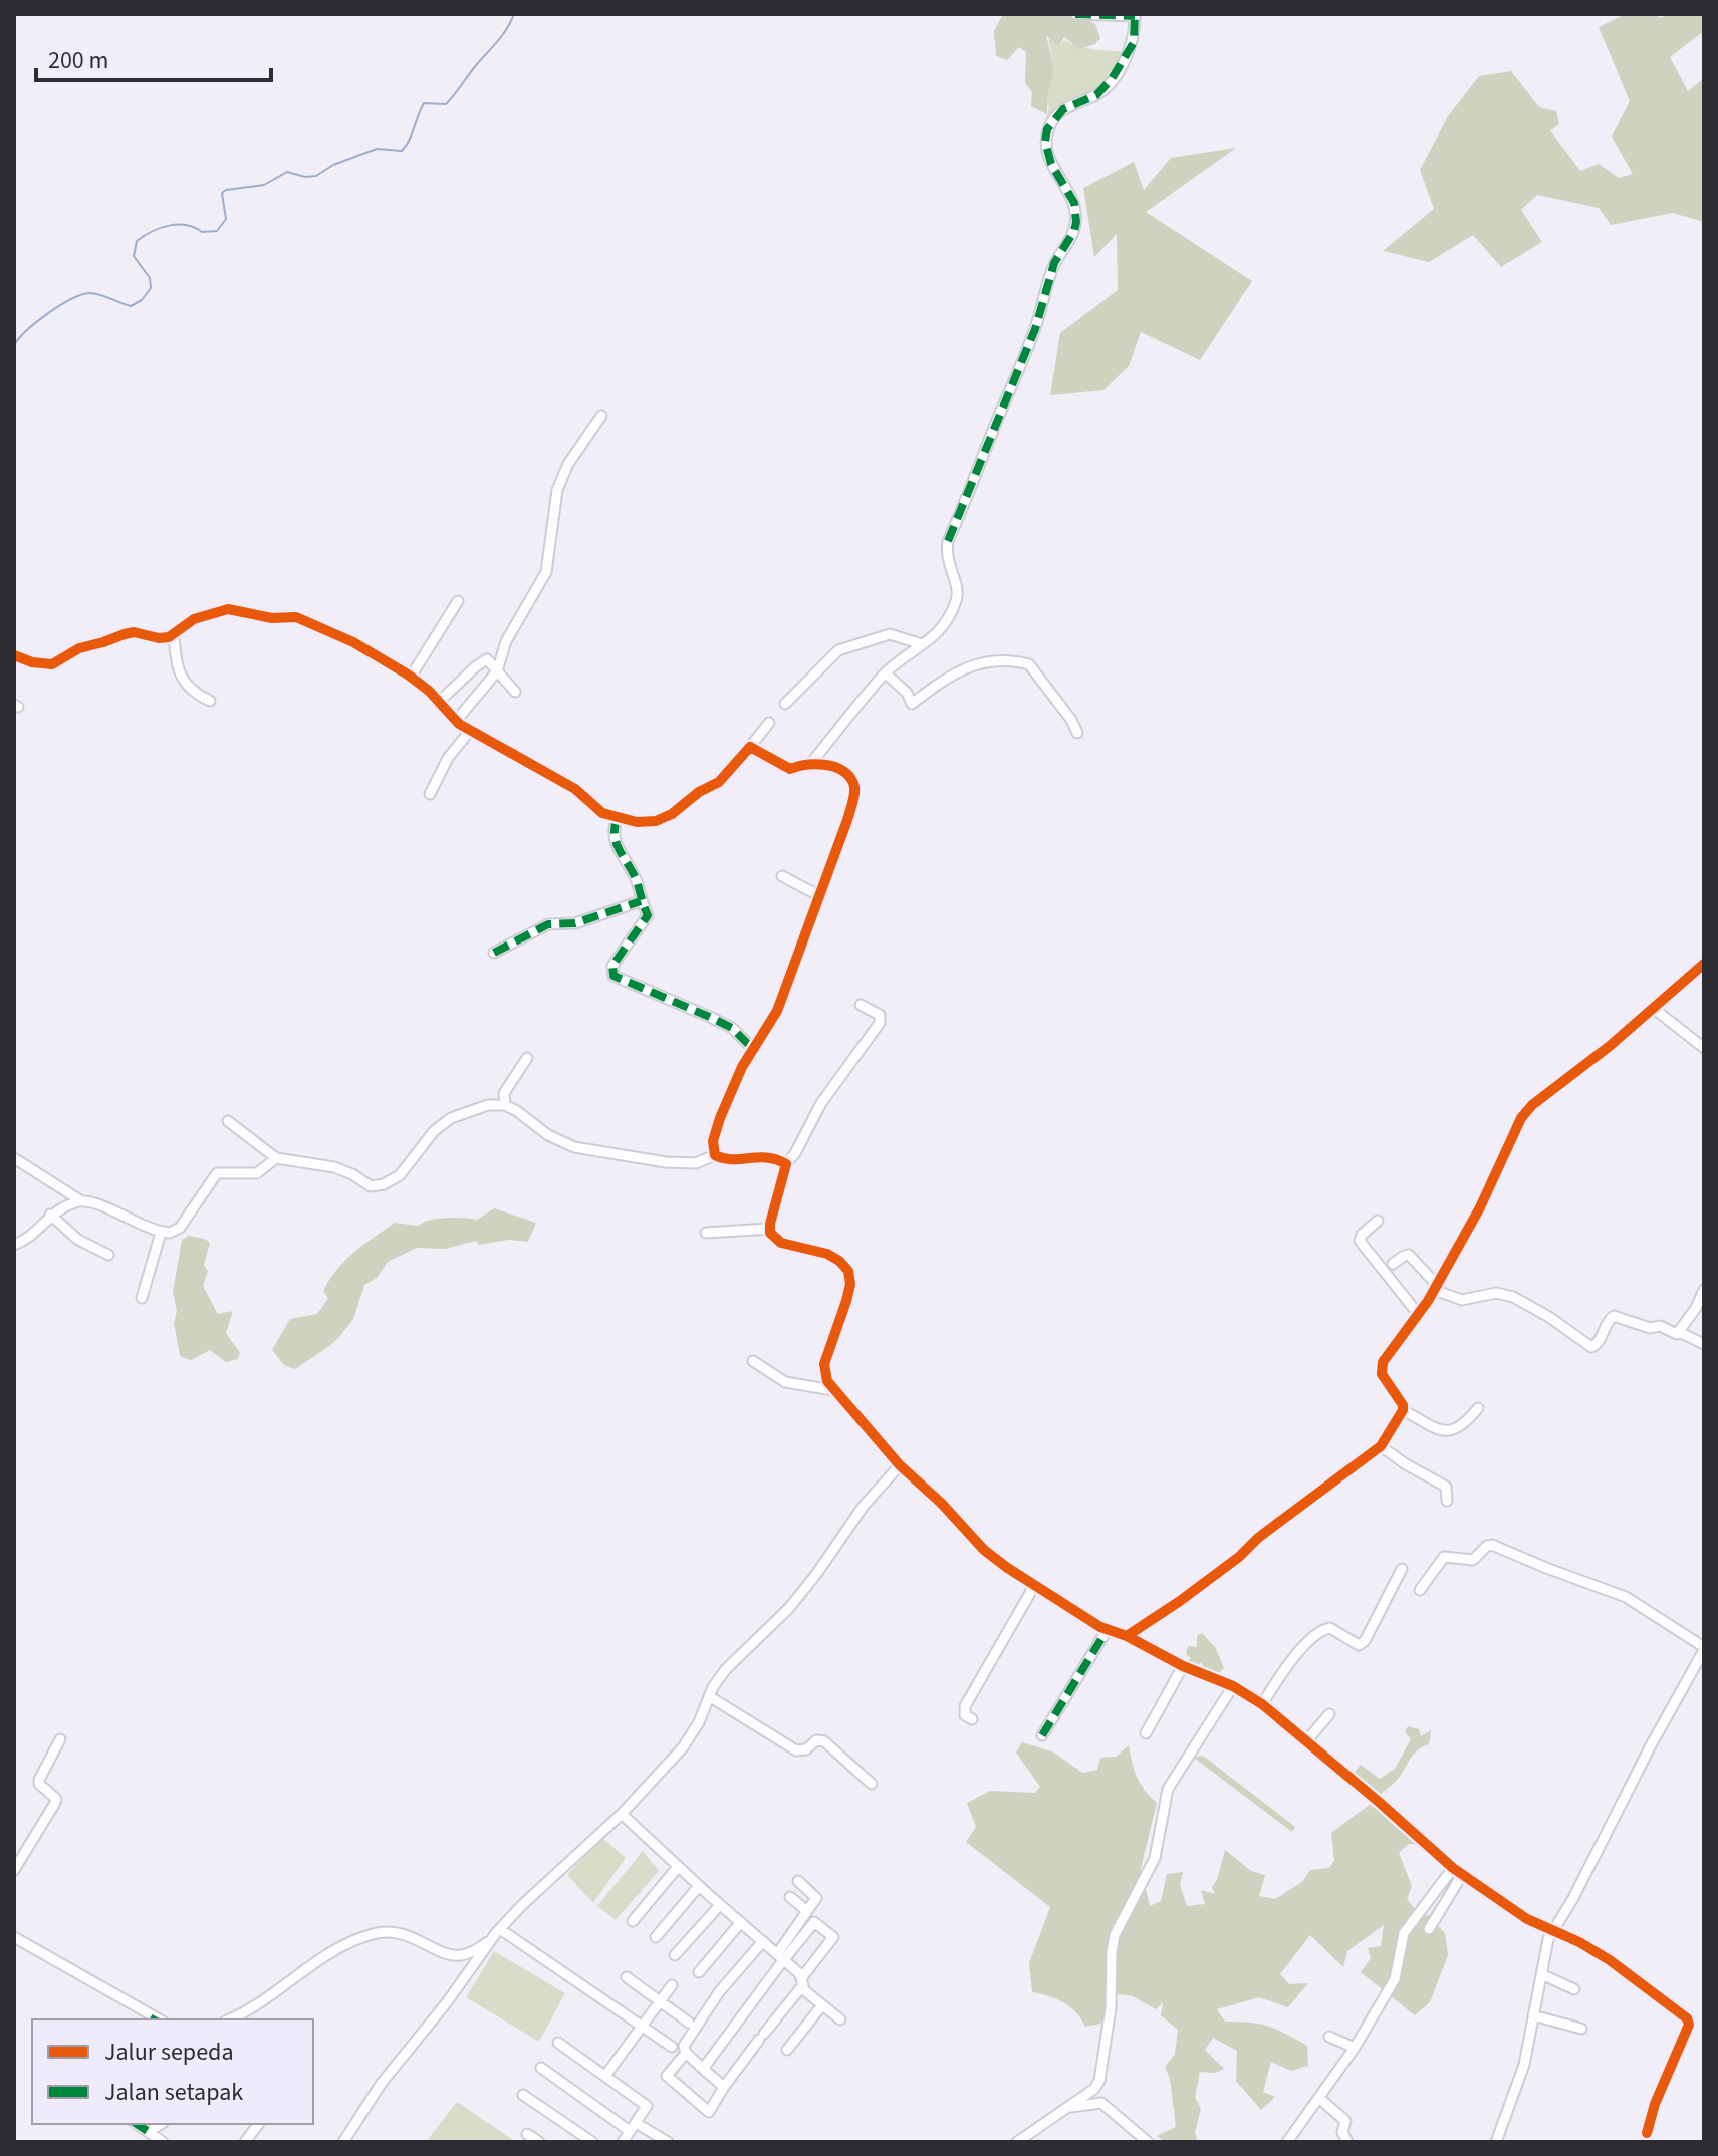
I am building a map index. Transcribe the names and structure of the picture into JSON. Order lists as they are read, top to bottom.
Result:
{
  "legend": ["Jalur sepeda", "Jalan setapak"],
  "scale_bar": "200 m"
}
